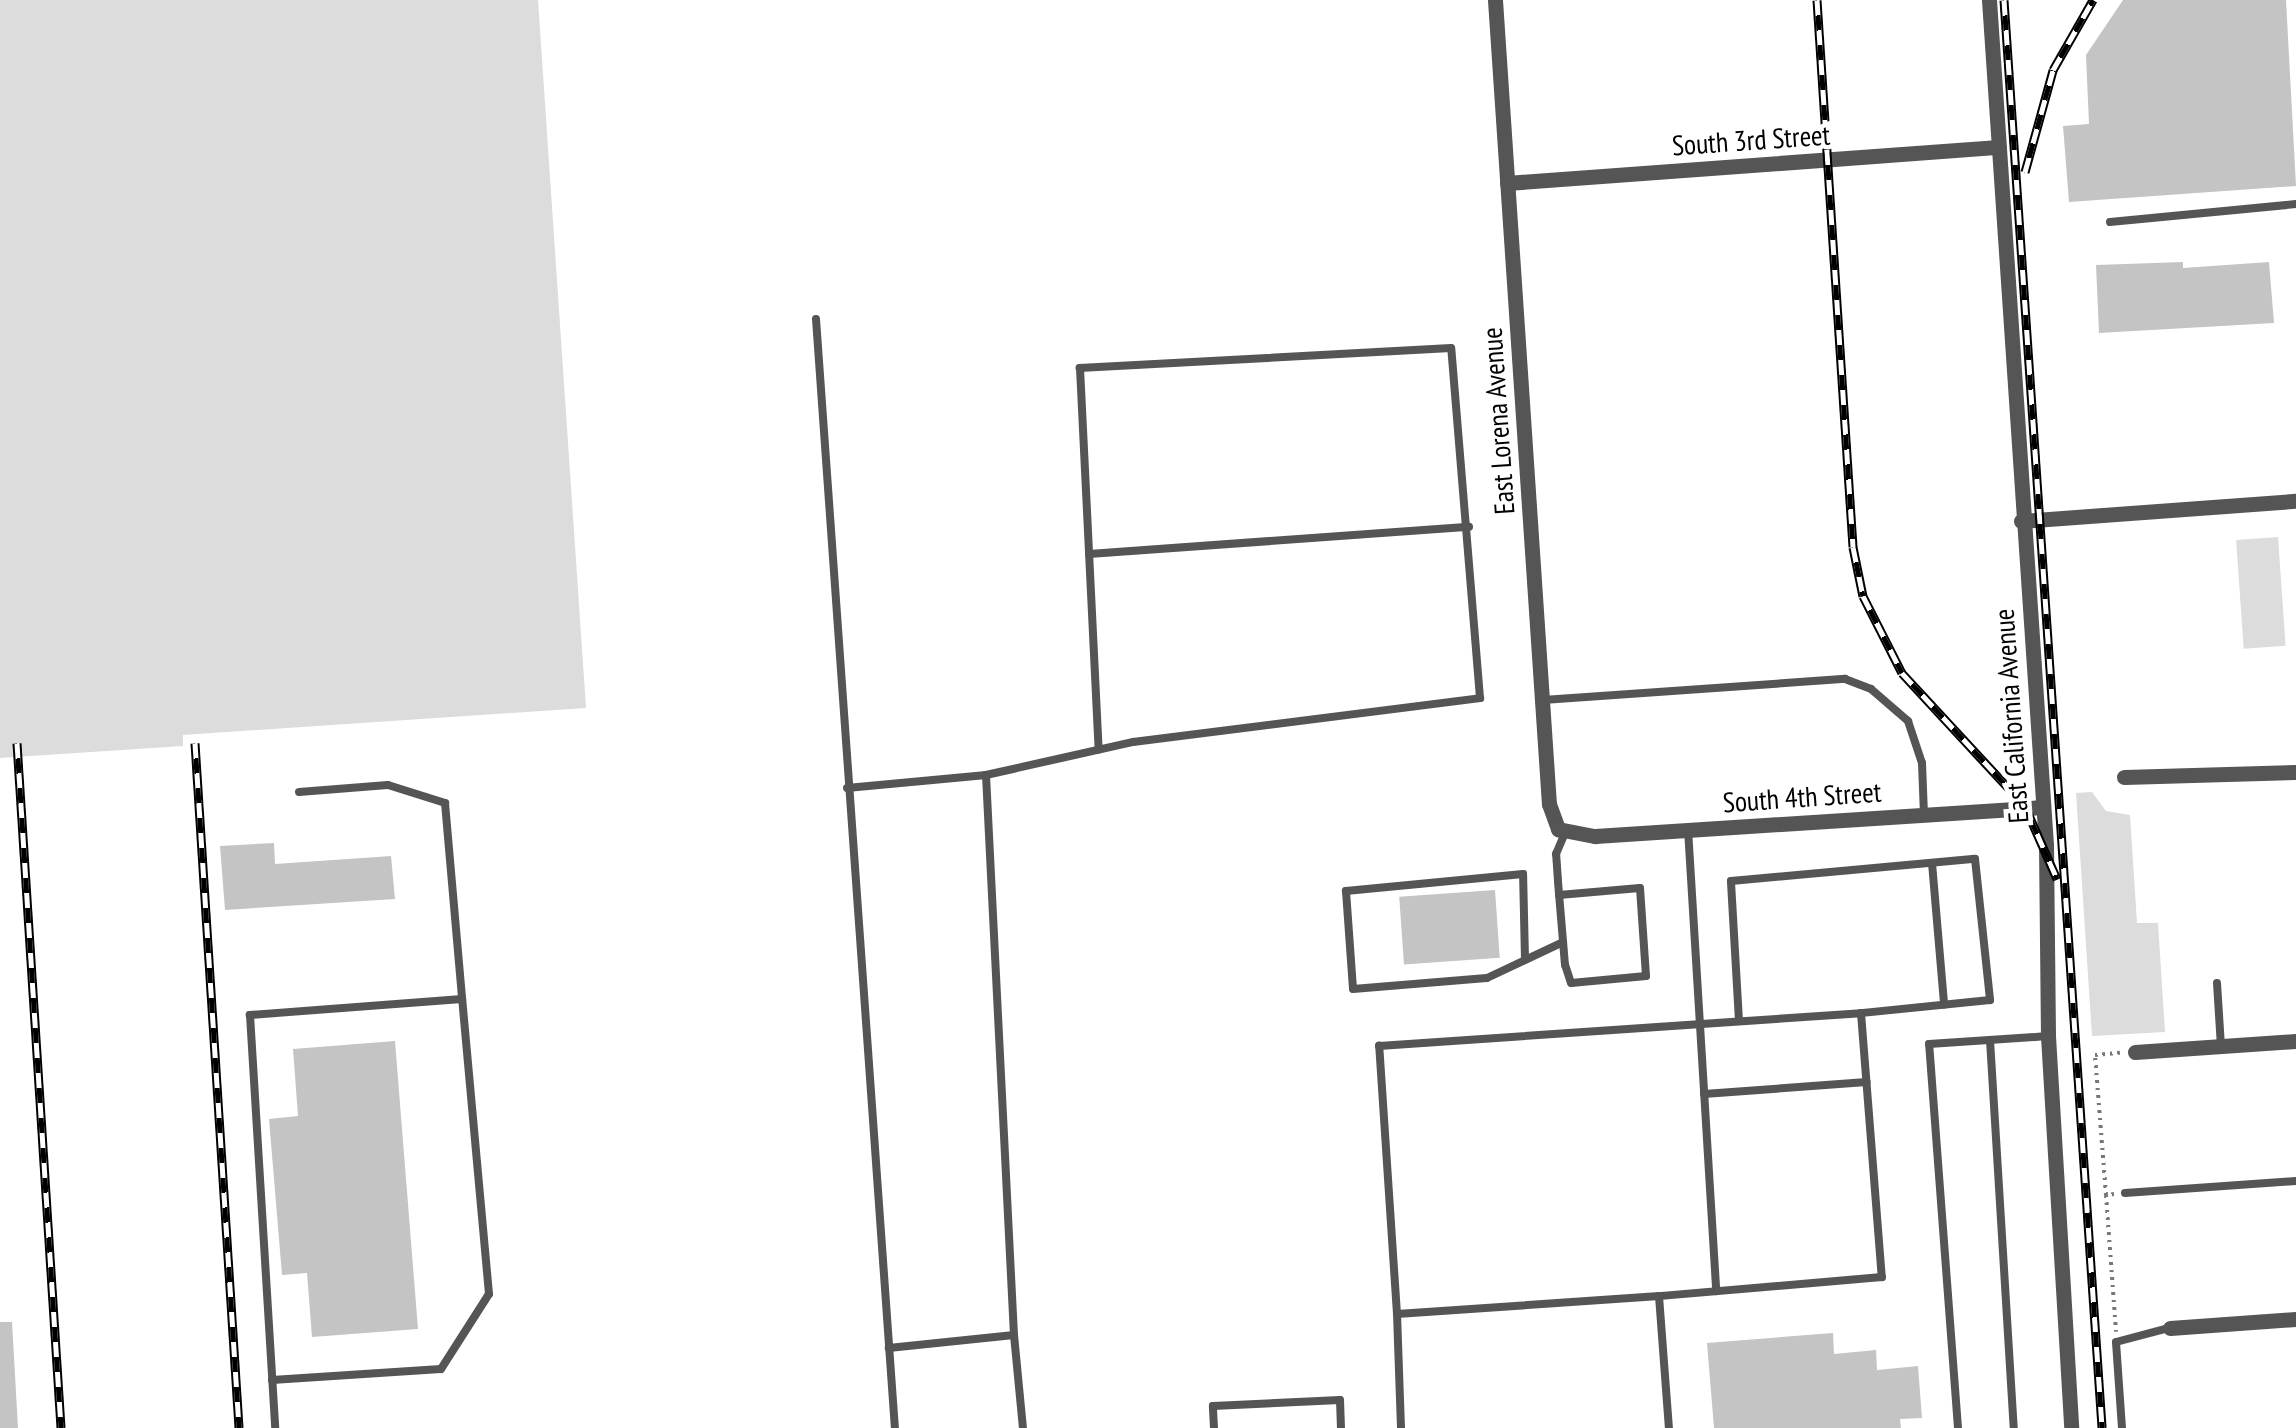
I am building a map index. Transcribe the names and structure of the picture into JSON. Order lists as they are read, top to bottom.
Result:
{
  "streets": {
    "street": [
      "South 3rd Street",
      "East Lorena Avenue",
      "East California Avenue",
      "South 4th Street"
    ]
  },
  "crossings": [
    ["South 3rd Street", "East Lorena Avenue"],
    ["South 3rd Street", "East California Avenue"],
    ["East Lorena Avenue", "South 4th Street"],
    ["East California Avenue", "South 4th Street"]
  ]
}
